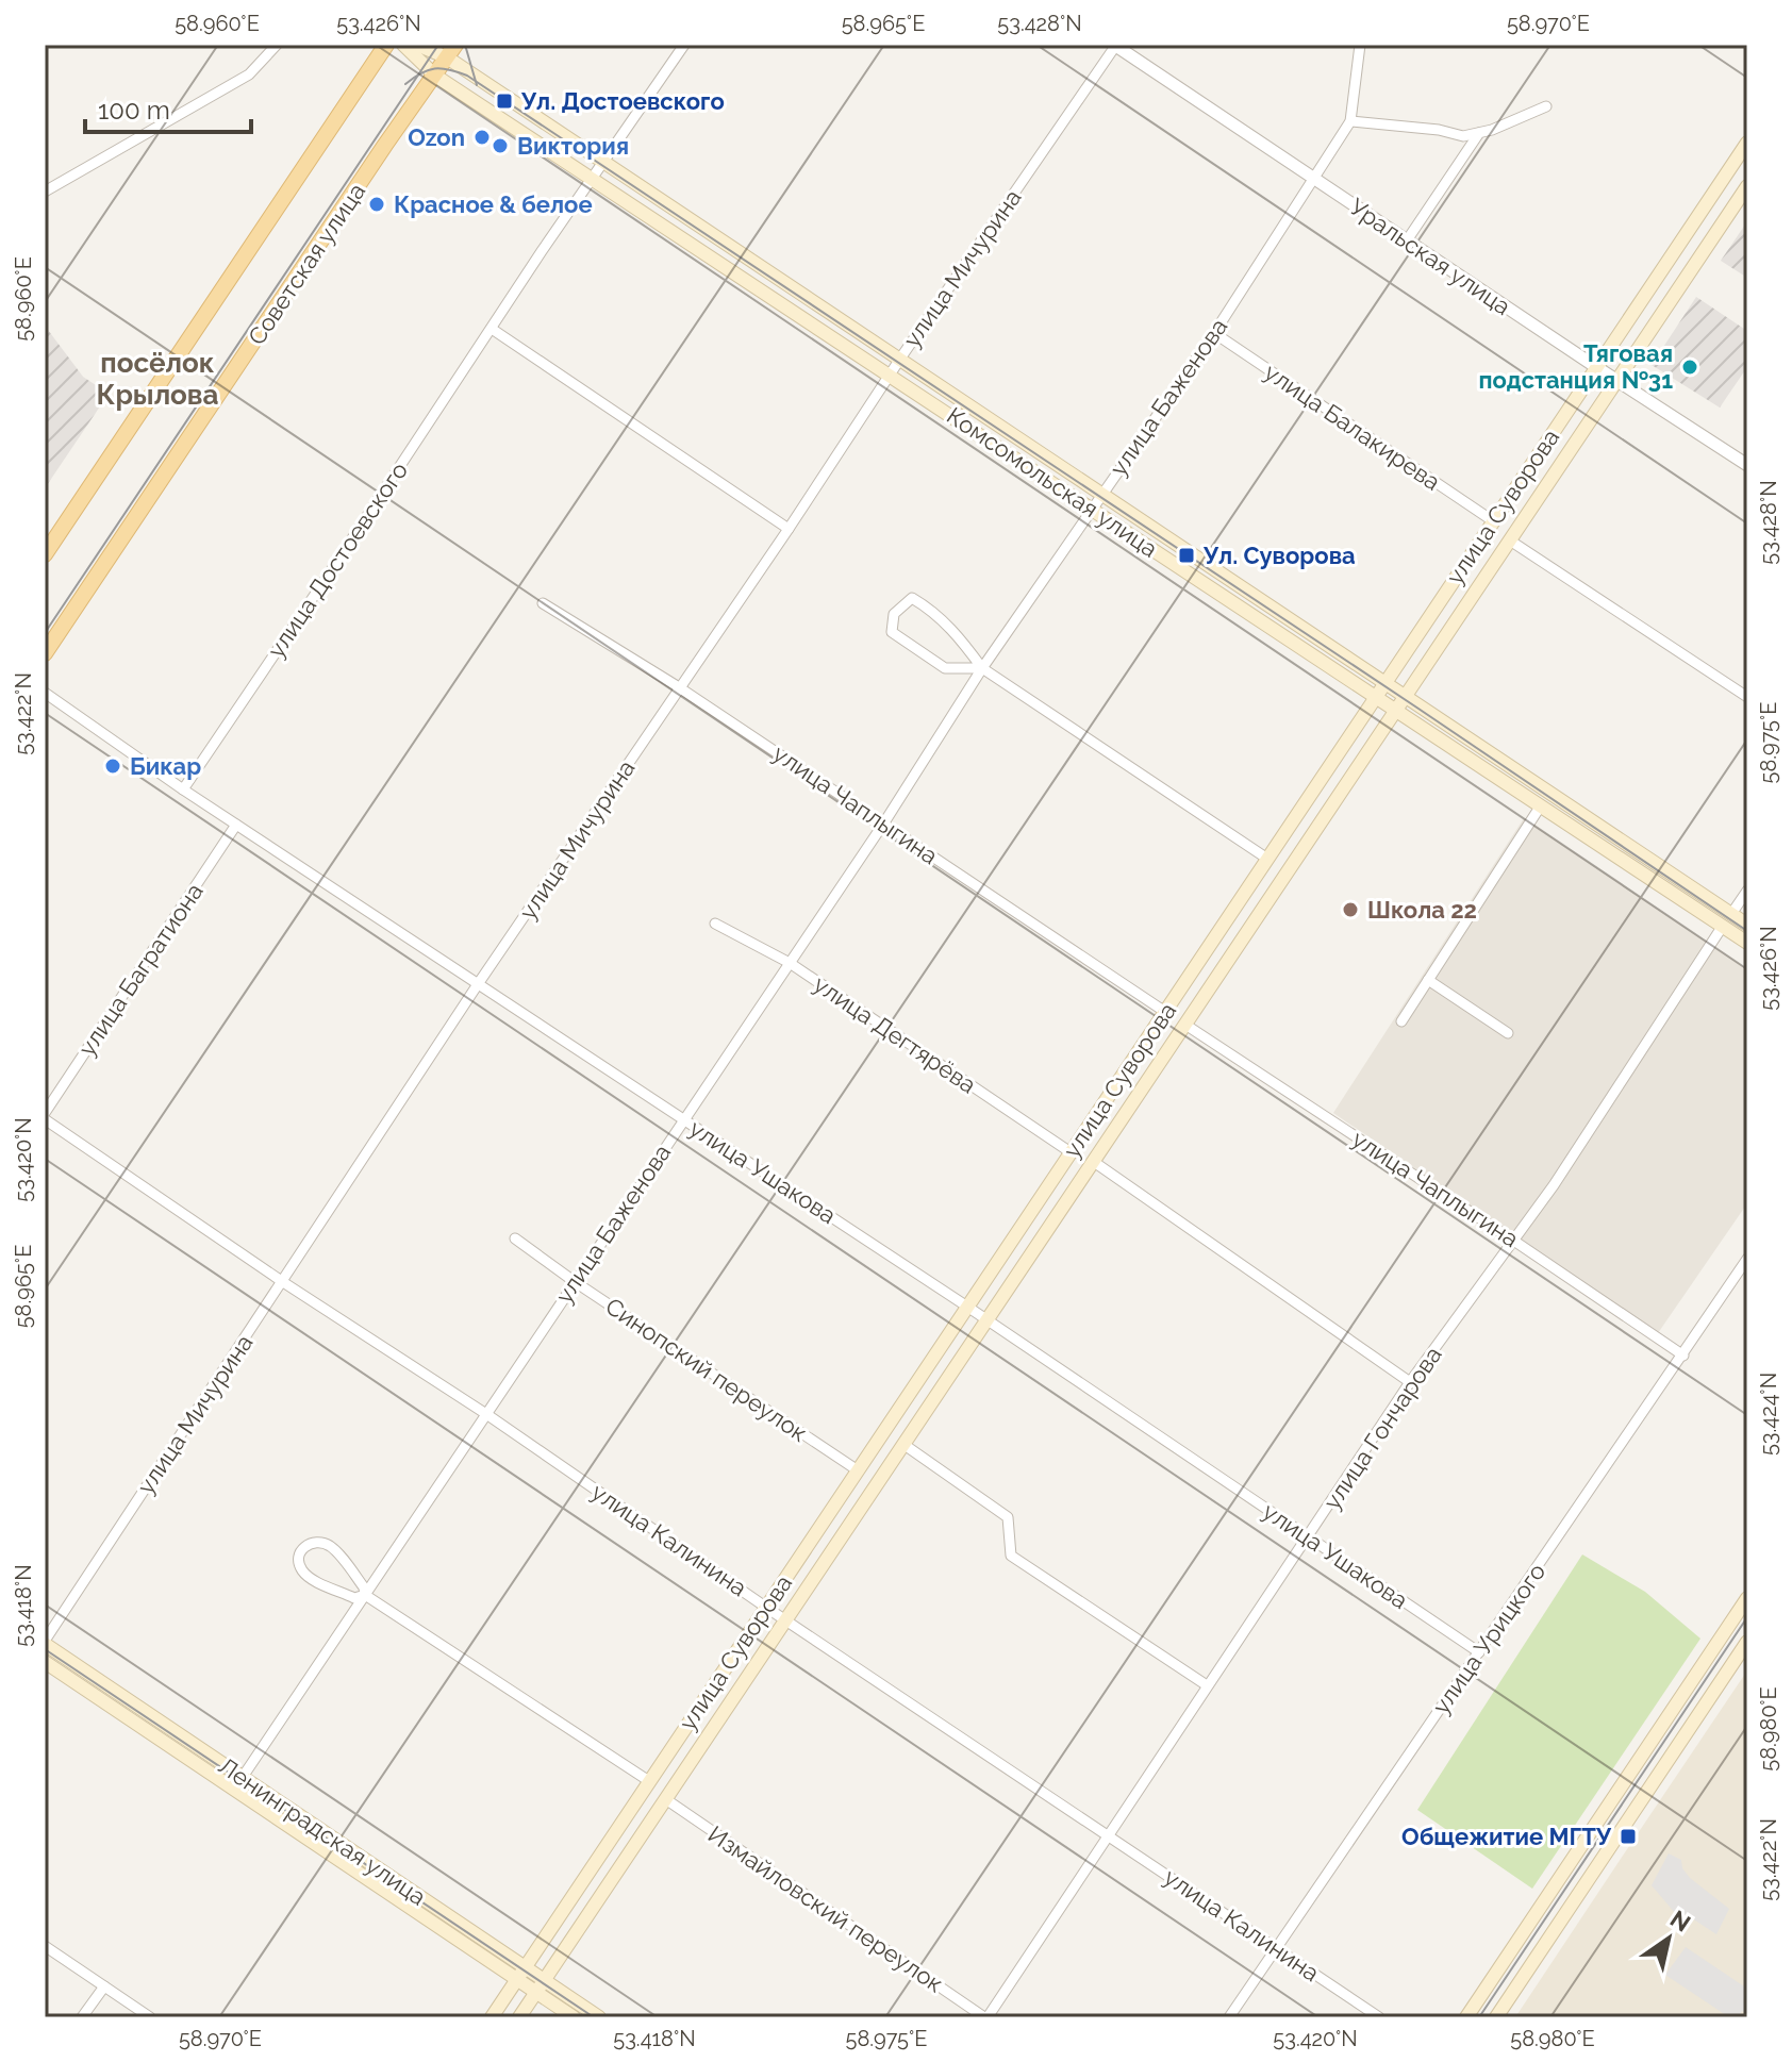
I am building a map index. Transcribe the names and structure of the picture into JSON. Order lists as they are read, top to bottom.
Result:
{
  "streets": {
    "main road": [
      "Советская улица",
      "Комсомольская улица",
      "улица Суворова",
      "Ленинградская улица"
    ],
    "street": [
      "Уральская улица",
      "улица Мичурина",
      "улица Баженова",
      "улица Балакирева",
      "улица Достоевского",
      "улица Чаплыгина",
      "улица Багратиона",
      "улица Дегтярёва",
      "улица Ушакова",
      "Синопский переулок",
      "улица Гончарова",
      "улица Калинина",
      "улица Урицкого",
      "Измайловский переулок"
    ]
  },
  "crossings": [
    ["Уральская улица", "улица Мичурина"],
    ["Уральская улица", "улица Баженова"],
    ["Уральская улица", "улица Суворова"],
    ["Советская улица", "Комсомольская улица"],
    ["улица Мичурина", "Комсомольская улица"],
    ["улица Мичурина", "улица Чаплыгина"],
    ["улица Мичурина", "улица Ушакова"],
    ["улица Мичурина", "улица Калинина"],
    ["улица Мичурина", "Ленинградская улица"],
    ["улица Баженова", "улица Балакирева"],
    ["улица Баженова", "Комсомольская улица"],
    ["улица Баженова", "улица Чаплыгина"],
    ["улица Баженова", "улица Дегтярёва"],
    ["улица Баженова", "улица Ушакова"],
    ["улица Баженова", "Синопский переулок"],
    ["улица Баженова", "улица Калинина"],
    ["улица Баженова", "Ленинградская улица"],
    ["улица Балакирева", "улица Суворова"],
    ["Комсомольская улица", "улица Суворова"],
    ["Комсомольская улица", "улица Достоевского"],
    ["Комсомольская улица", "улица Гончарова"],
    ["улица Суворова", "улица Чаплыгина"],
    ["улица Суворова", "улица Дегтярёва"],
    ["улица Суворова", "улица Ушакова"],
    ["улица Суворова", "Синопский переулок"],
    ["улица Суворова", "улица Калинина"],
    ["улица Суворова", "Ленинградская улица"],
    ["улица Суворова", "Измайловский переулок"],
    ["улица Достоевского", "улица Ушакова"],
    ["улица Чаплыгина", "улица Гончарова"],
    ["улица Чаплыгина", "улица Урицкого"],
    ["улица Багратиона", "улица Ушакова"],
    ["улица Багратиона", "улица Калинина"],
    ["улица Ушакова", "улица Гончарова"],
    ["улица Ушакова", "улица Урицкого"],
    ["улица Гончарова", "улица Калинина"],
    ["улица Гончарова", "Измайловский переулок"],
    ["улица Калинина", "улица Урицкого"]
  ],
  "districts": ["посёлок Крылова"],
  "places": {
    "transit": ["Ул. Достоевского", "Ул. Суворова", "Общежитие МГТУ"],
    "other": [
      "Ozon",
      "Виктория",
      "Красное & белое",
      "Тяговая подстанция №31",
      "Бикар",
      "Школа 22"
    ]
  },
  "scale_bar": "100 m",
  "north": "top right",
  "coordinates": [
    "58.960°E",
    "53.426°N",
    "58.965°E",
    "53.428°N",
    "58.970°E",
    "53.422°N",
    "58.975°E",
    "53.420°N",
    "53.424°N",
    "53.418°N",
    "58.980°E"
  ]
}
